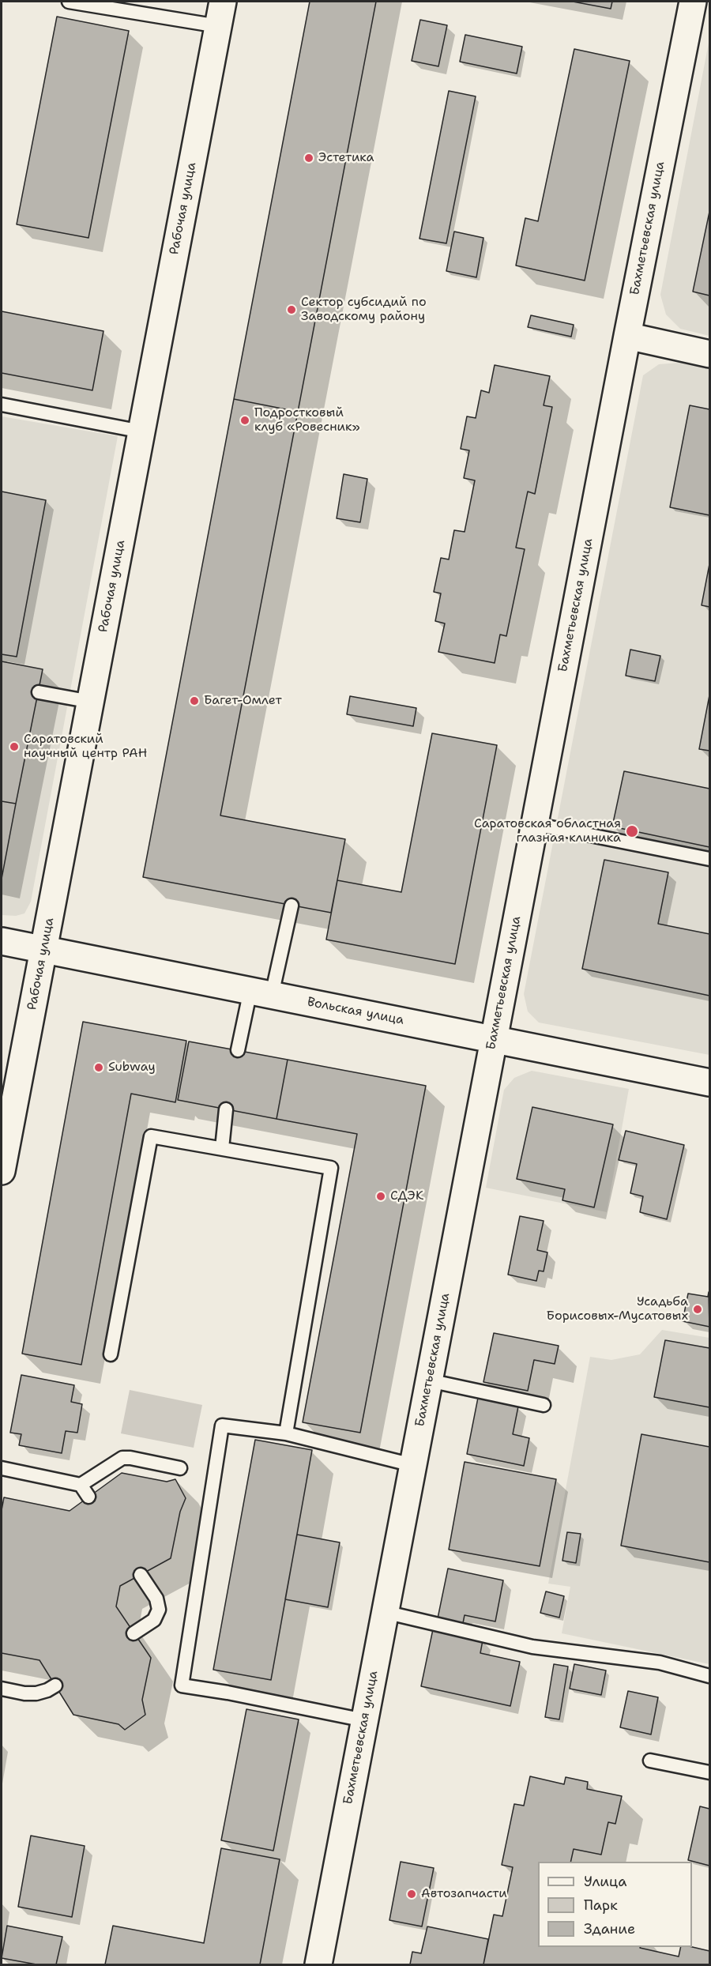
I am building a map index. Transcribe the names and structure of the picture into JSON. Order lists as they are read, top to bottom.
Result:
{
  "streets": {
    "street": ["Рабочая улица", "Бахметьевская улица", "Вольская улица"]
  },
  "crossings": [
    ["Рабочая улица", "Вольская улица"],
    ["Бахметьевская улица", "Вольская улица"]
  ],
  "places": [
    "Эстетика",
    "Сектор субсидий по Заводскому району",
    "Подростковый клуб «Ровесник»",
    "Багет-Омлет",
    "Саратовский научный центр РАН",
    "Саратовская областная глазная клиника",
    "Subway",
    "СДЭК",
    "Усадьба Борисовых-Мусатовых",
    "Автозапчасти"
  ],
  "legend": ["Улица", "Парк", "Здание"]
}
